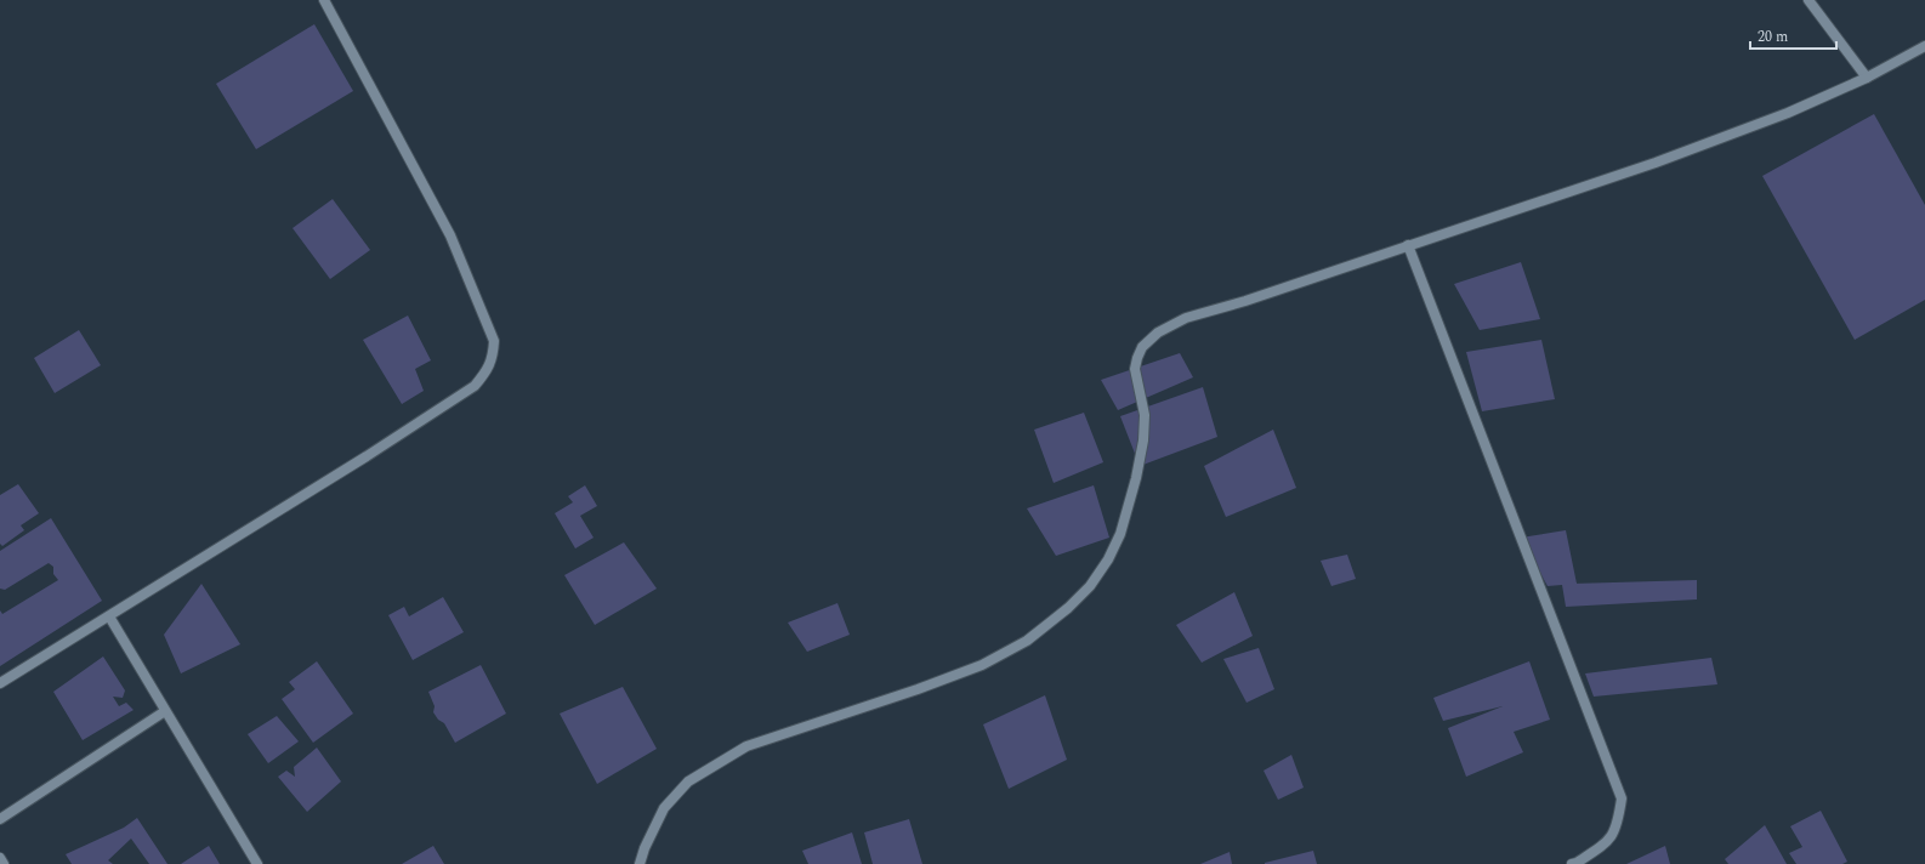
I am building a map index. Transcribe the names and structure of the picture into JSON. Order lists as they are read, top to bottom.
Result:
{
  "scale_bar": "20 m"
}
